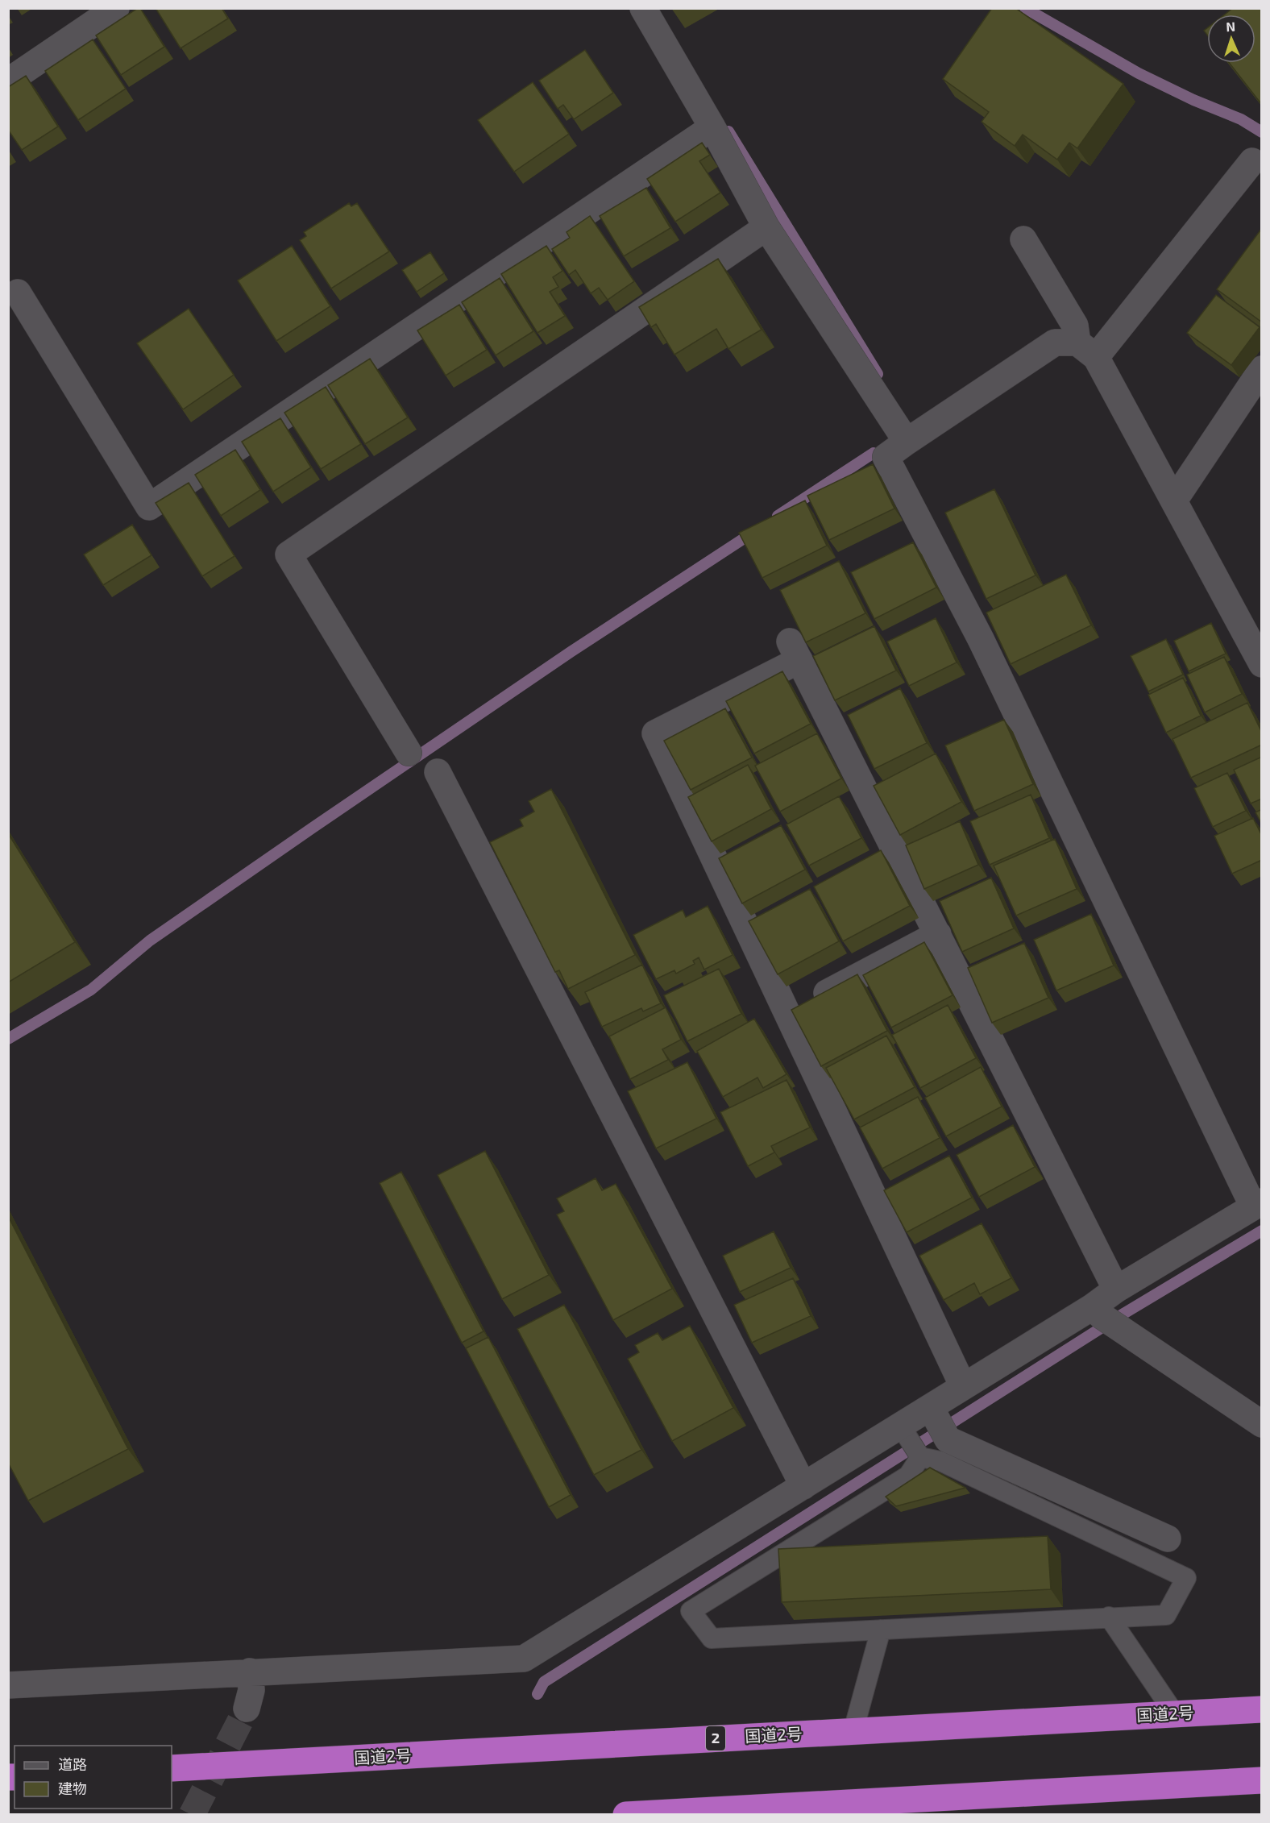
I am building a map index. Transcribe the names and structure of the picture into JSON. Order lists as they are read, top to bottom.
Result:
{
  "streets": {
    "highway": ["国道2号", "2"]
  },
  "legend": ["道路", "建物"],
  "north": "top"
}
